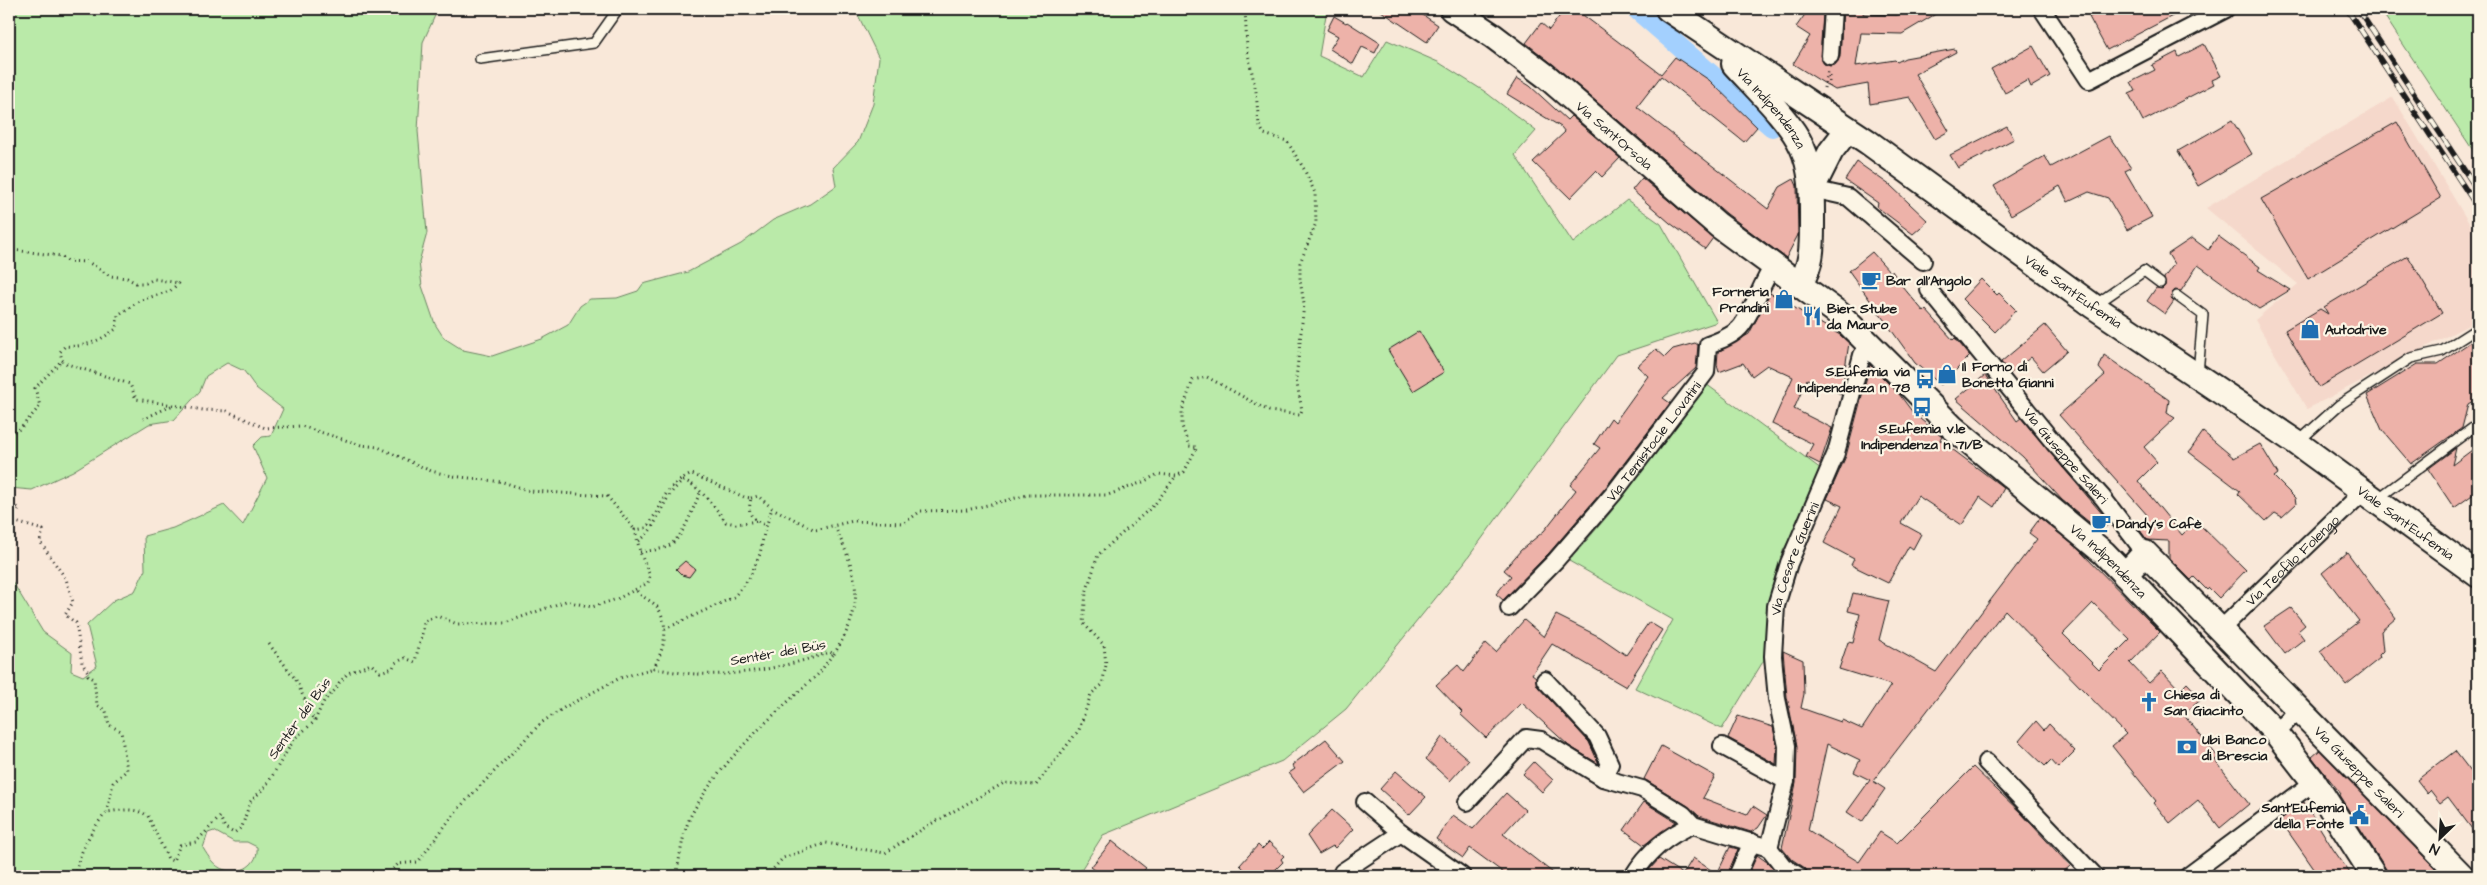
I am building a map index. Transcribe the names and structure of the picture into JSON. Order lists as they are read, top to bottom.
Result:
{
  "streets": {
    "street": [
      "Via Indipendenza",
      "Via Sant'Orsola",
      "Viale Sant'Eufemia",
      "Via Temistocle Lovatini",
      "Via Giuseppe Saleri",
      "Via Cesare Guerini",
      "Via Teofilo Folengo"
    ],
    "path": ["Sentér dei Büs"]
  },
  "crossings": [
    ["Via Indipendenza", "Via Sant'Orsola"],
    ["Via Indipendenza", "Viale Sant'Eufemia"],
    ["Via Indipendenza", "Via Temistocle Lovatini"],
    ["Via Indipendenza", "Via Cesare Guerini"],
    ["Via Sant'Orsola", "Via Temistocle Lovatini"],
    ["Viale Sant'Eufemia", "Via Teofilo Folengo"],
    ["Via Giuseppe Saleri", "Via Teofilo Folengo"]
  ],
  "places": {
    "cafe": ["Bar all'Angolo", "Dandy's Cafè"],
    "shop": ["Forneria Prandini", "Autodrive", "Il Forno di Bonetta Gianni"],
    "restaurant": ["Bier Stube da Mauro"],
    "bus stop": ["S.Eufemia via Indipendenza n 78", "S.Eufemia v.le Indipendenza n 71/B"],
    "church": ["Chiesa di San Giacinto"],
    "bank": ["Ubi Banco di Brescia"],
    "public building": ["Sant'Eufemia della Fonte"]
  },
  "north": "bottom left"
}
